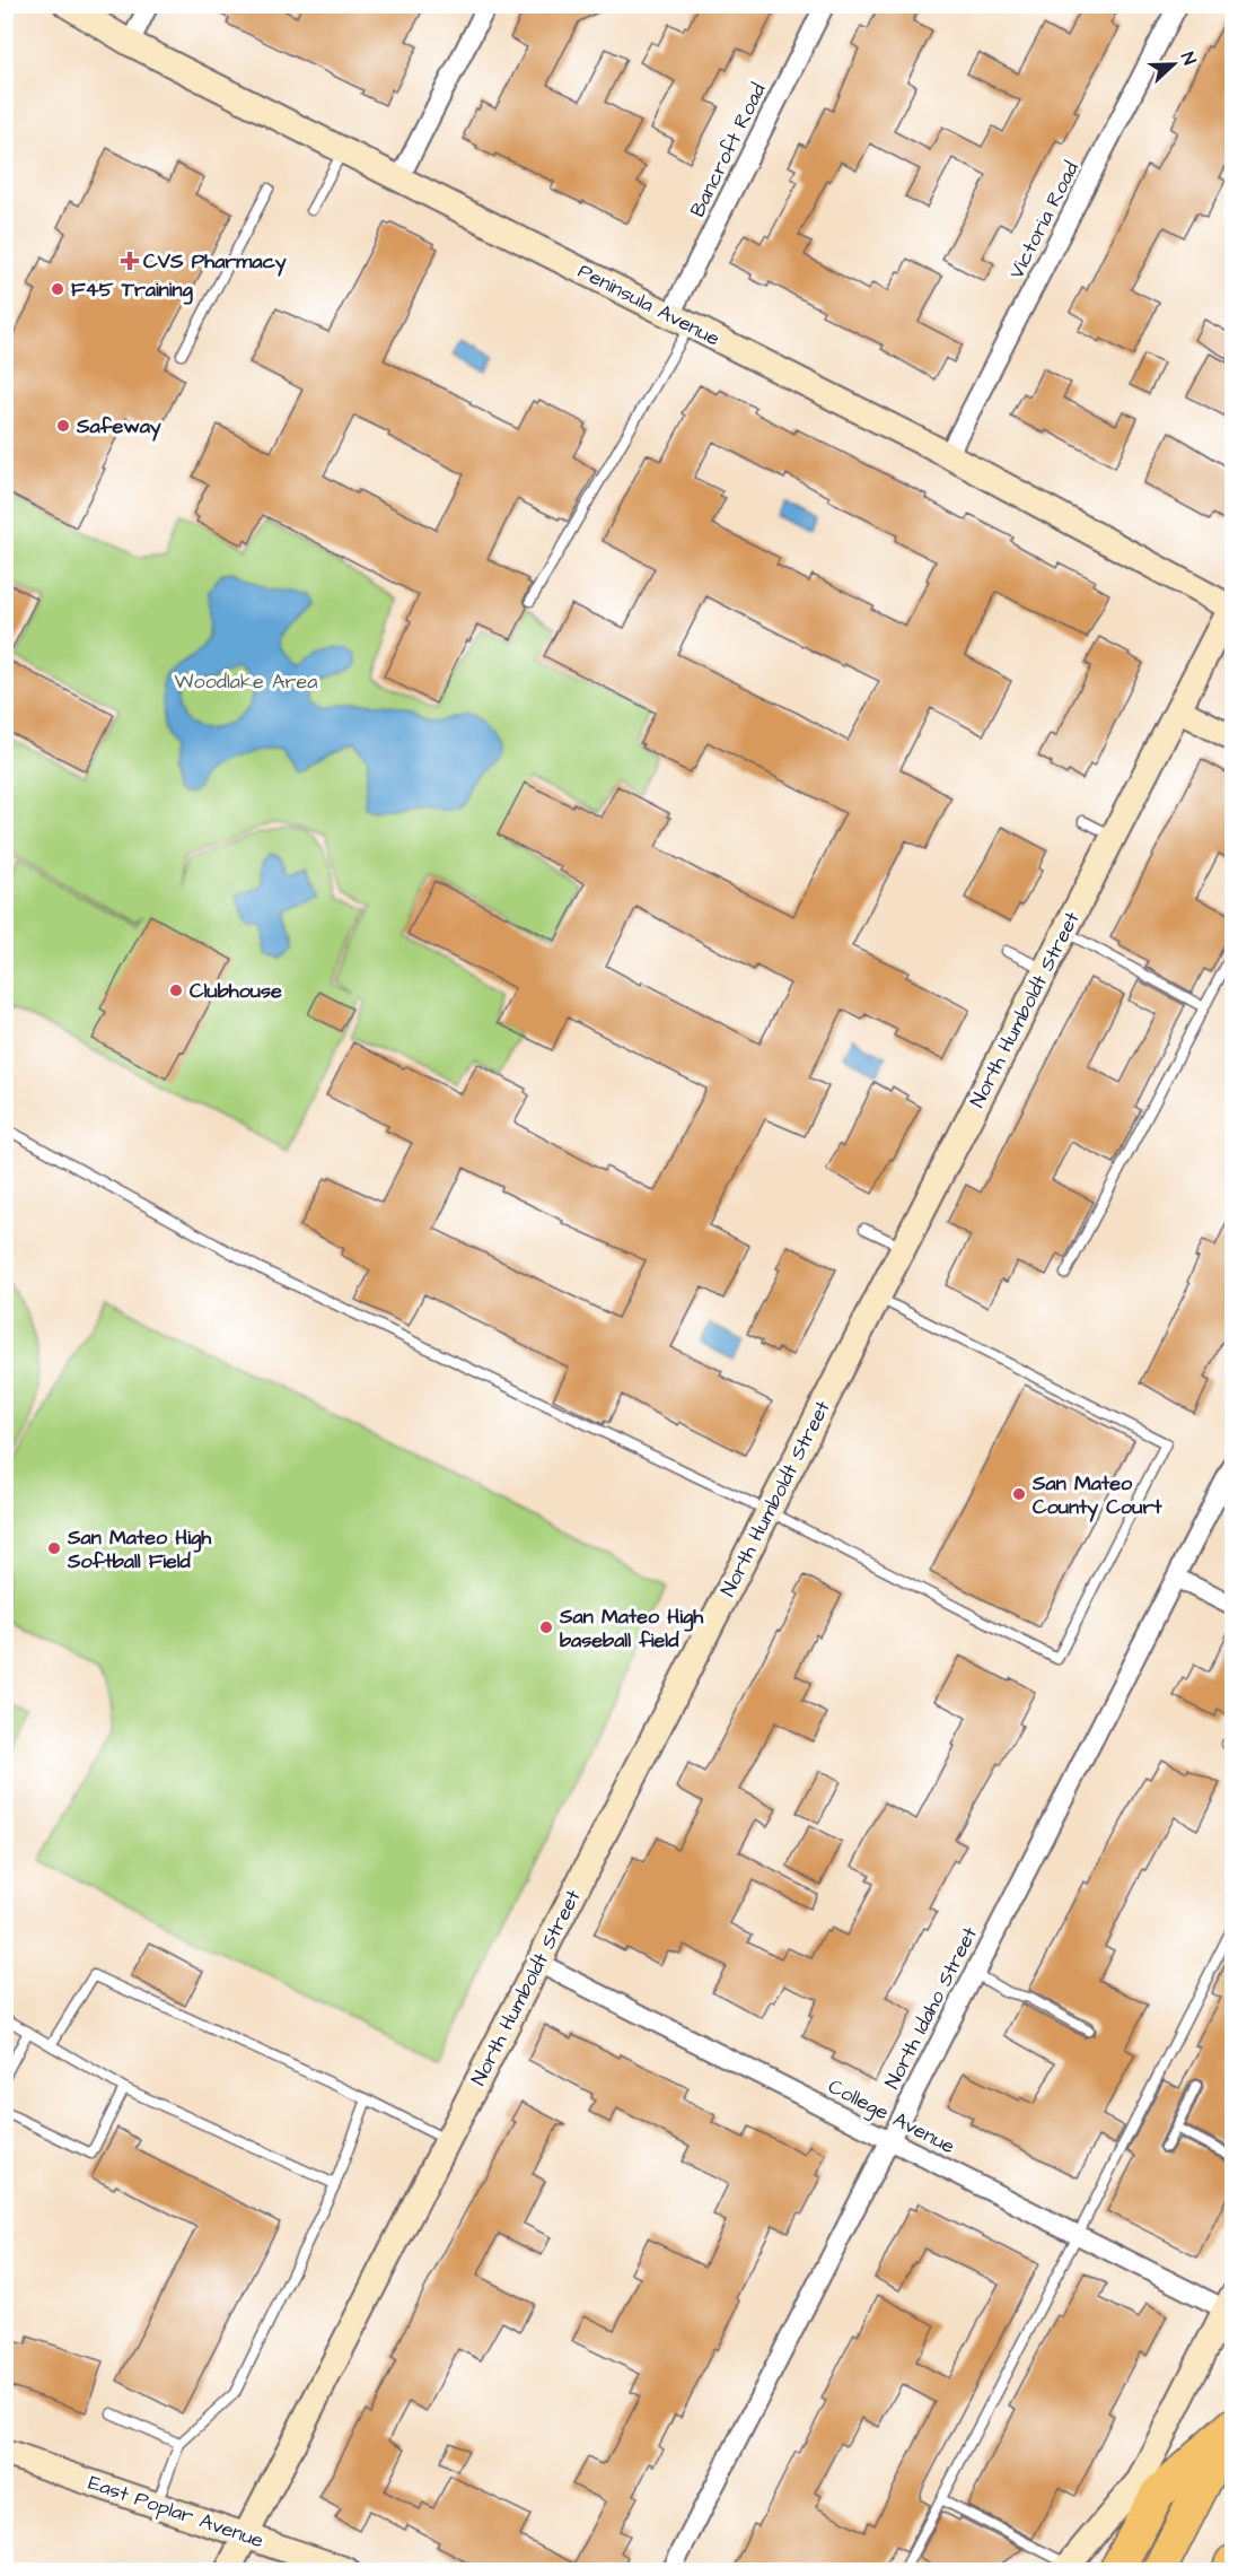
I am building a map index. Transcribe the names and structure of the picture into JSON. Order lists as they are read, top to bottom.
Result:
{
  "streets": {
    "street": [
      "Bancroft Road",
      "Victoria Road",
      "Peninsula Avenue",
      "North Humboldt Street",
      "North Idaho Street",
      "College Avenue",
      "East Poplar Avenue"
    ]
  },
  "crossings": [
    ["Bancroft Road", "Peninsula Avenue"],
    ["Victoria Road", "Peninsula Avenue"],
    ["Peninsula Avenue", "North Humboldt Street"],
    ["North Humboldt Street", "College Avenue"],
    ["North Humboldt Street", "East Poplar Avenue"],
    ["North Idaho Street", "College Avenue"]
  ],
  "parks": ["Woodlake Area"],
  "places": {
    "health": ["CVS Pharmacy"],
    "other": [
      "F45 Training",
      "Safeway",
      "Clubhouse",
      "San Mateo County Court",
      "San Mateo High Softball Field",
      "San Mateo High baseball field"
    ]
  },
  "north": "right"
}
